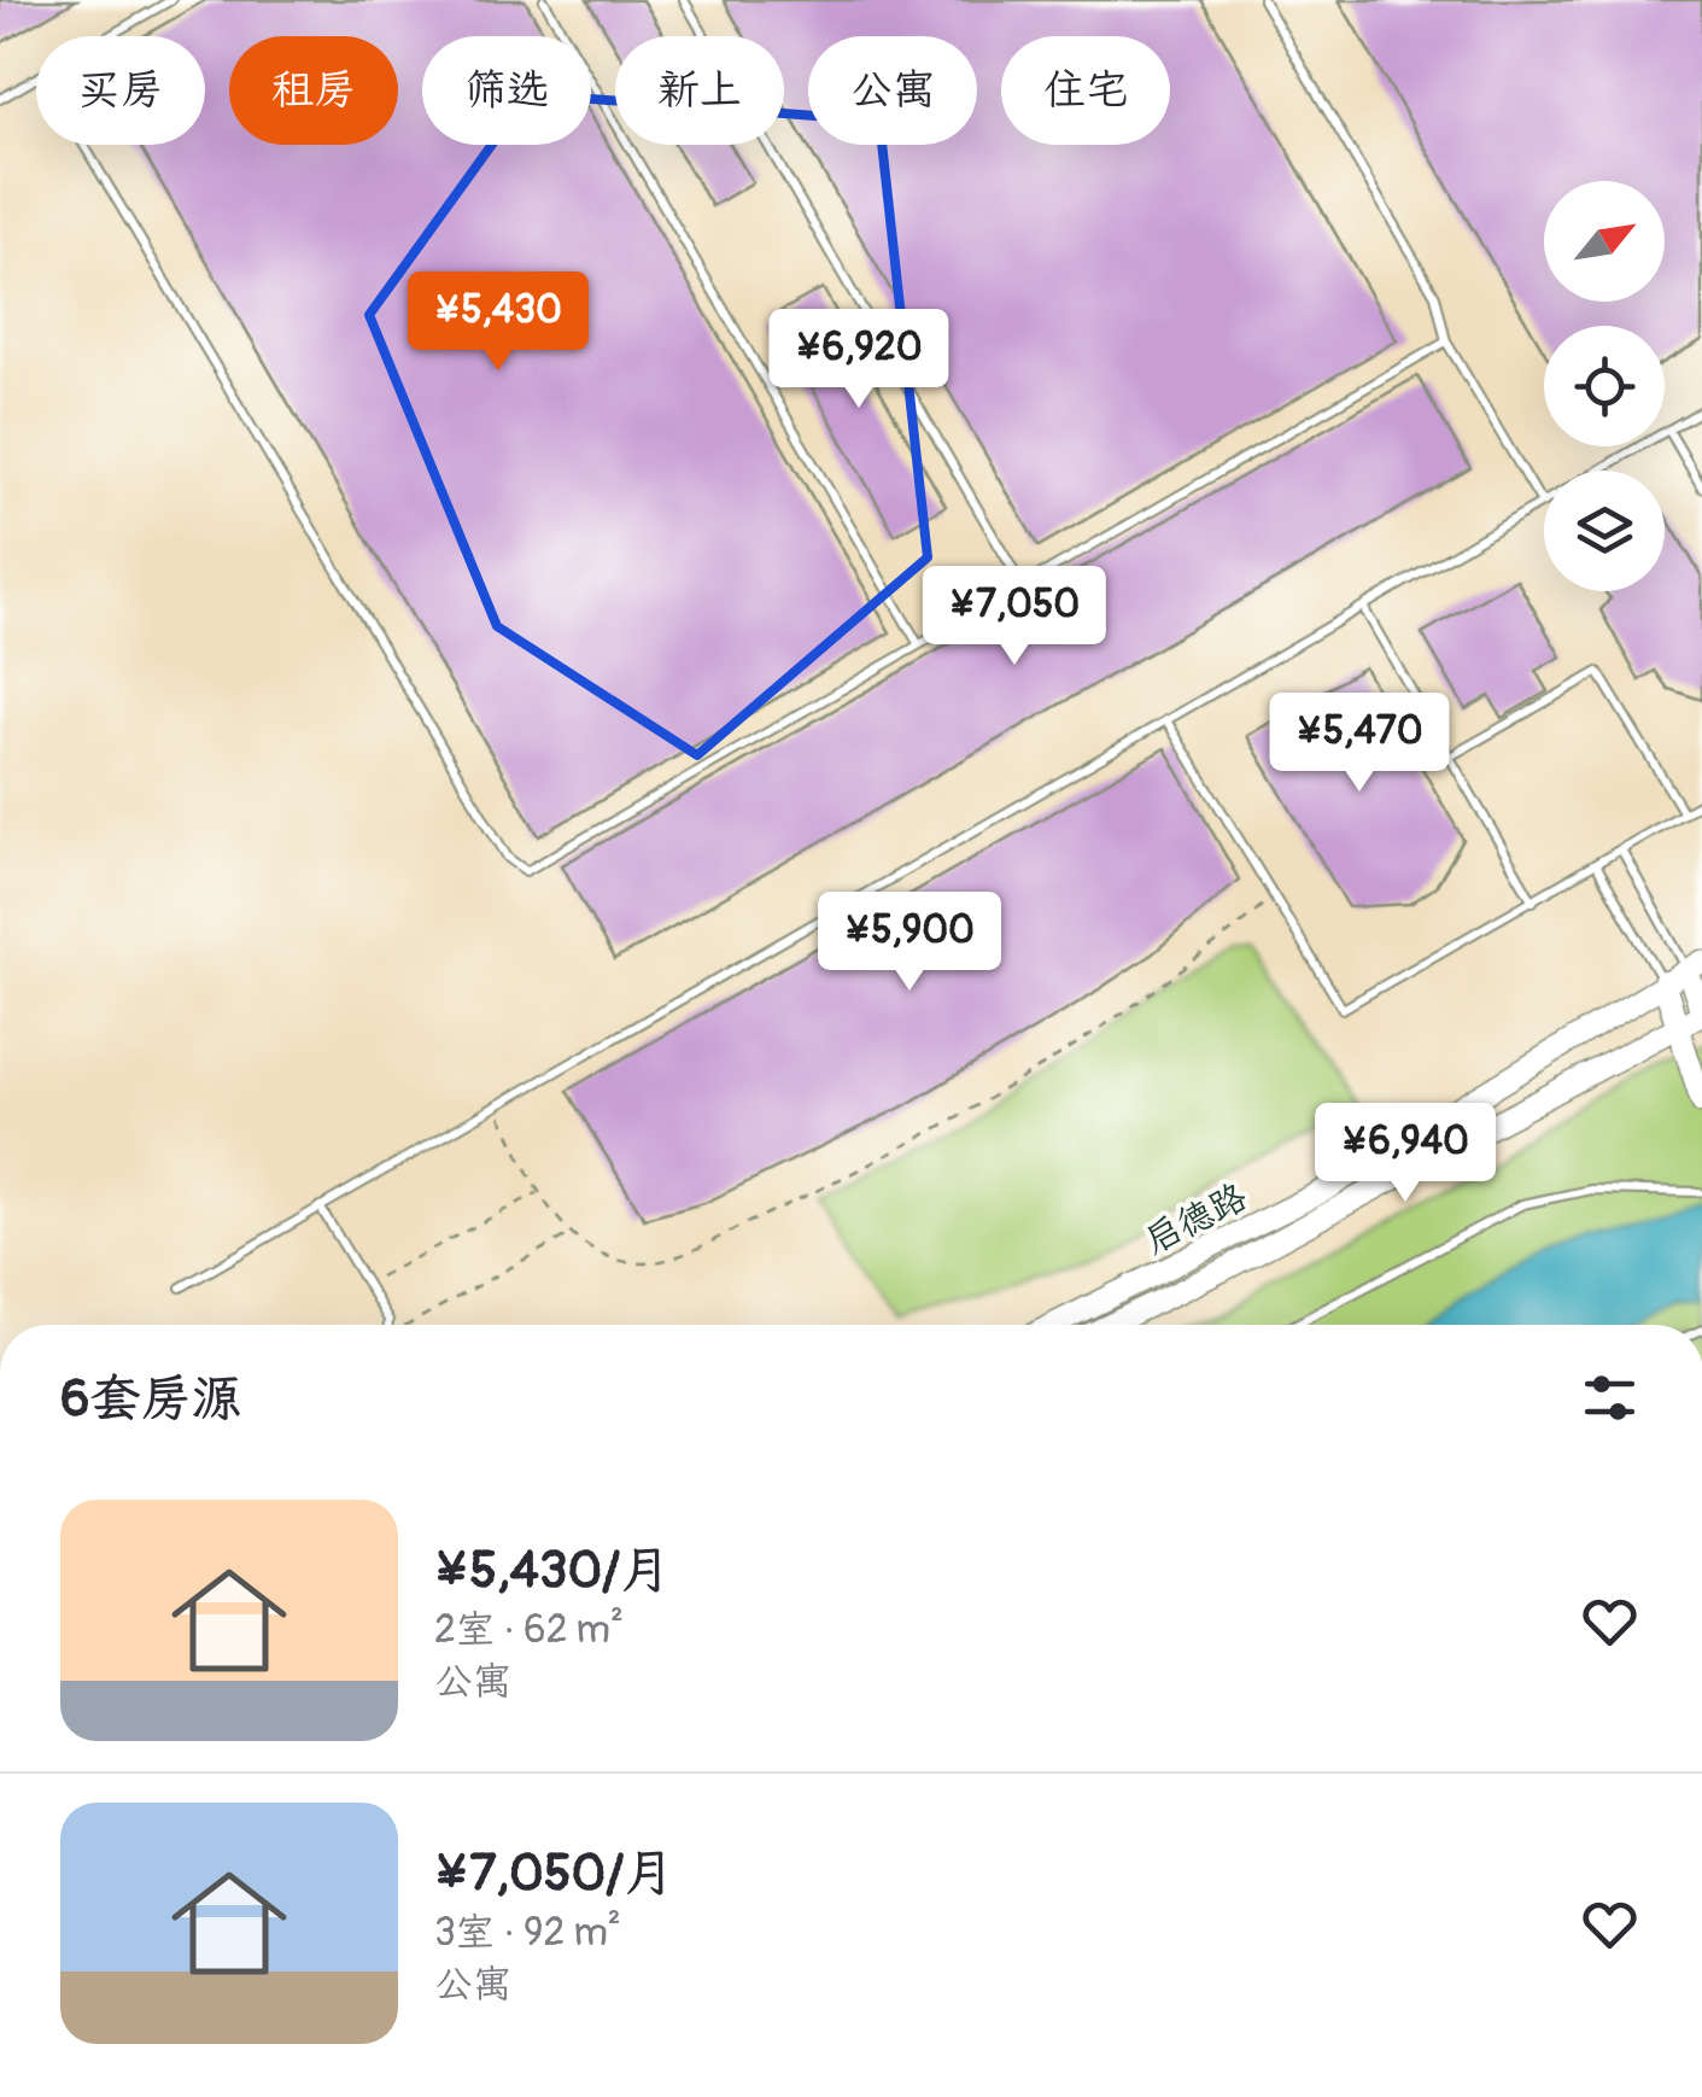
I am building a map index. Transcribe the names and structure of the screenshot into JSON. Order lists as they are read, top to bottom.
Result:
{
  "streets": {
    "main road": ["启德路"]
  },
  "north": "top right",
  "page": {
    "chip": [
      "买房",
      "租房",
      "筛选",
      "新上",
      "公寓",
      "住宅"
    ],
    "price": [
      "¥5,430",
      "¥6,920",
      "¥7,050",
      "¥5,470",
      "¥5,900",
      "¥6,940"
    ],
    "heading": "6套房源",
    "list": [
      {
        "name": "¥5,430/月",
        "note": "2室 · 62 m² · 公寓"
      },
      {
        "name": "¥7,050/月",
        "note": "3室 · 92 m² · 公寓"
      }
    ]
  }
}
